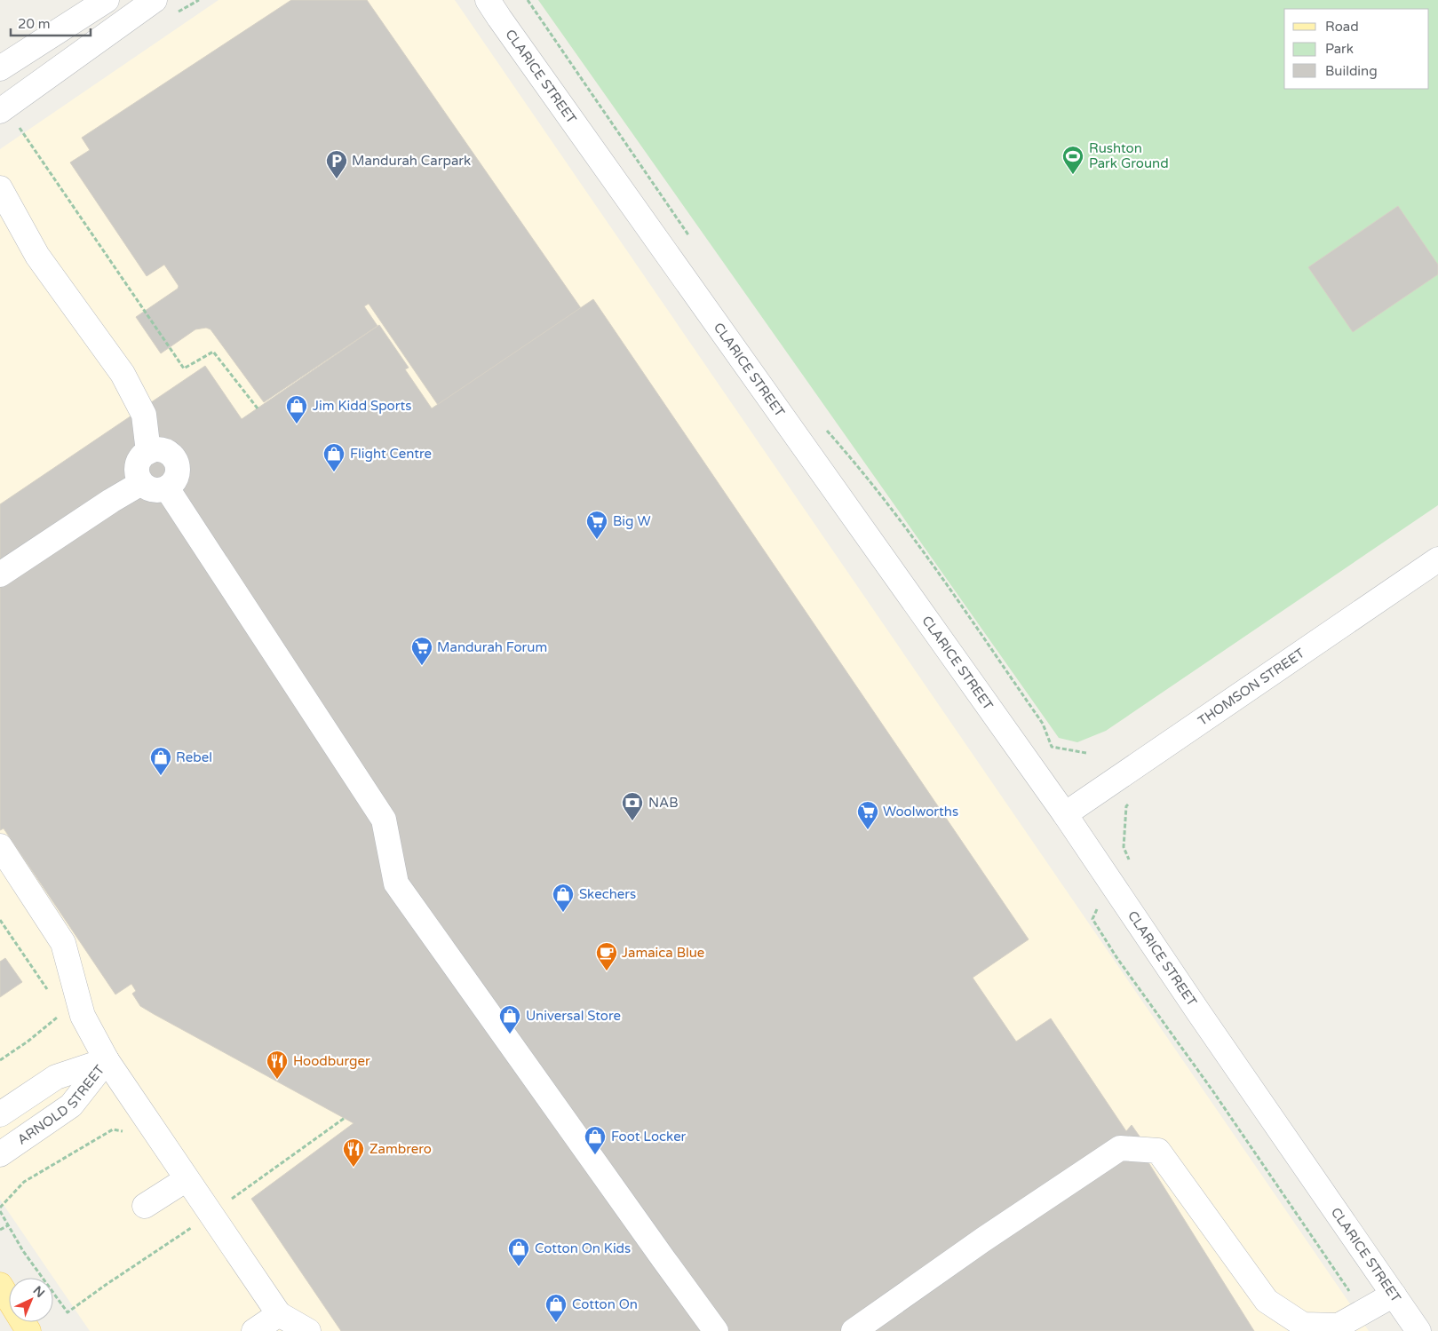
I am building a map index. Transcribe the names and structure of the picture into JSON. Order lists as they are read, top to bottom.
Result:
{
  "streets": {
    "street": ["CLARICE STREET", "THOMSON STREET", "ARNOLD STREET"]
  },
  "crossings": [
    ["CLARICE STREET", "THOMSON STREET"]
  ],
  "places": {
    "sports": ["Rushton Park Ground"],
    "parking": ["Mandurah Carpark"],
    "shop": [
      "Jim Kidd Sports",
      "Flight Centre",
      "Rebel",
      "Skechers",
      "Universal Store",
      "Foot Locker",
      "Cotton On Kids",
      "Cotton On"
    ],
    "supermarket": ["Big W", "Mandurah Forum", "Woolworths"],
    "bank": ["NAB"],
    "cafe": ["Jamaica Blue"],
    "restaurant": ["Hoodburger", "Zambrero"]
  },
  "legend": ["Road", "Park", "Building"],
  "scale_bar": "20 m",
  "north": "top right"
}
